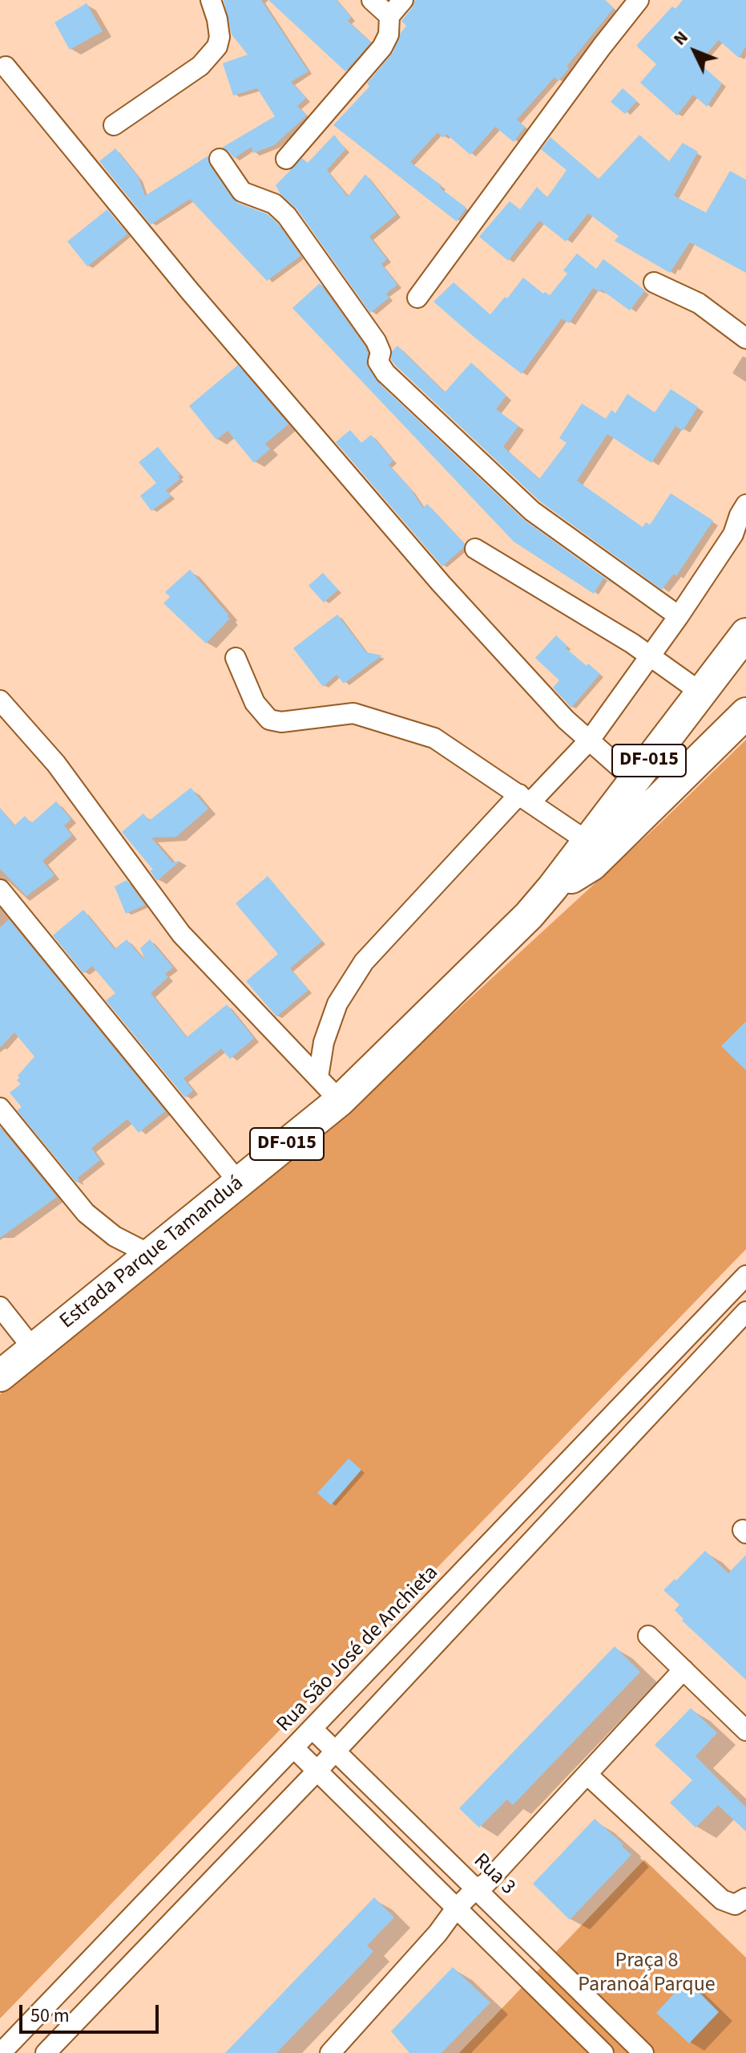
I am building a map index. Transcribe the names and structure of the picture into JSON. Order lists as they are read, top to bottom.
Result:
{
  "streets": {
    "main road": ["DF-015", "Estrada Parque Tamanduá"],
    "street": ["Rua São José de Anchieta", "Rua 3"]
  },
  "crossings": [
    ["Rua São José de Anchieta", "Rua 3"]
  ],
  "parks": ["Praça 8 Paranoá Parque"],
  "scale_bar": "50 m",
  "north": "top left"
}
